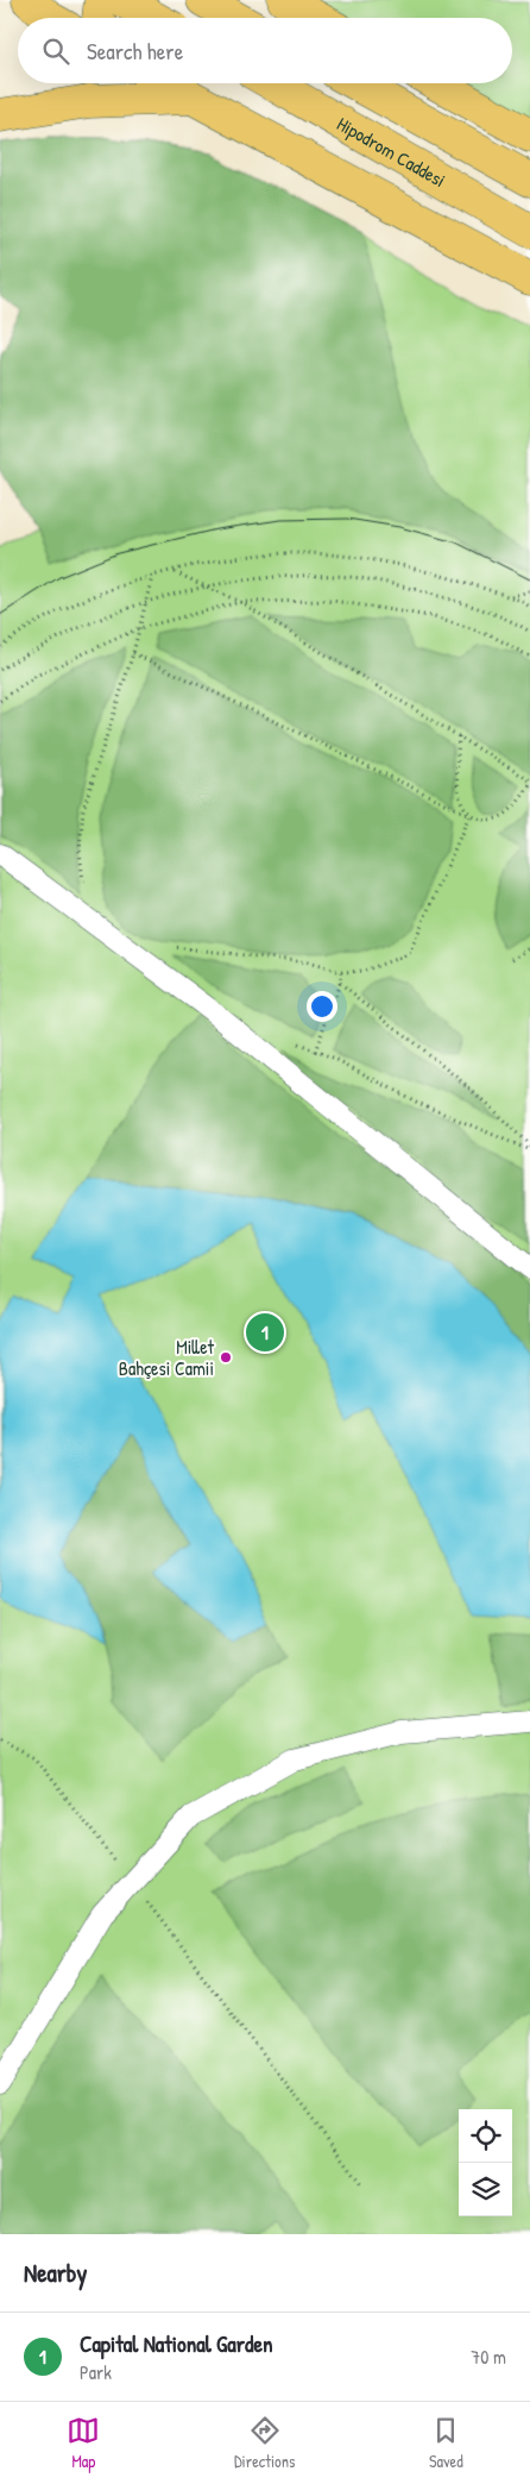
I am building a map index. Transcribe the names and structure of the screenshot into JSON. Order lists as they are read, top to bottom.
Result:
{
  "streets": {
    "main road": ["Hipodrom Caddesi"]
  },
  "places": ["Millet Bahçesi Camii"],
  "page": {
    "search": "Search here",
    "pins": "1",
    "heading": "Nearby",
    "list": [
      {
        "mark": "1",
        "name": "Capital National Garden",
        "note": "Park",
        "value": "70 m"
      }
    ],
    "nav": ["Map", "Directions", "Saved"]
  }
}
